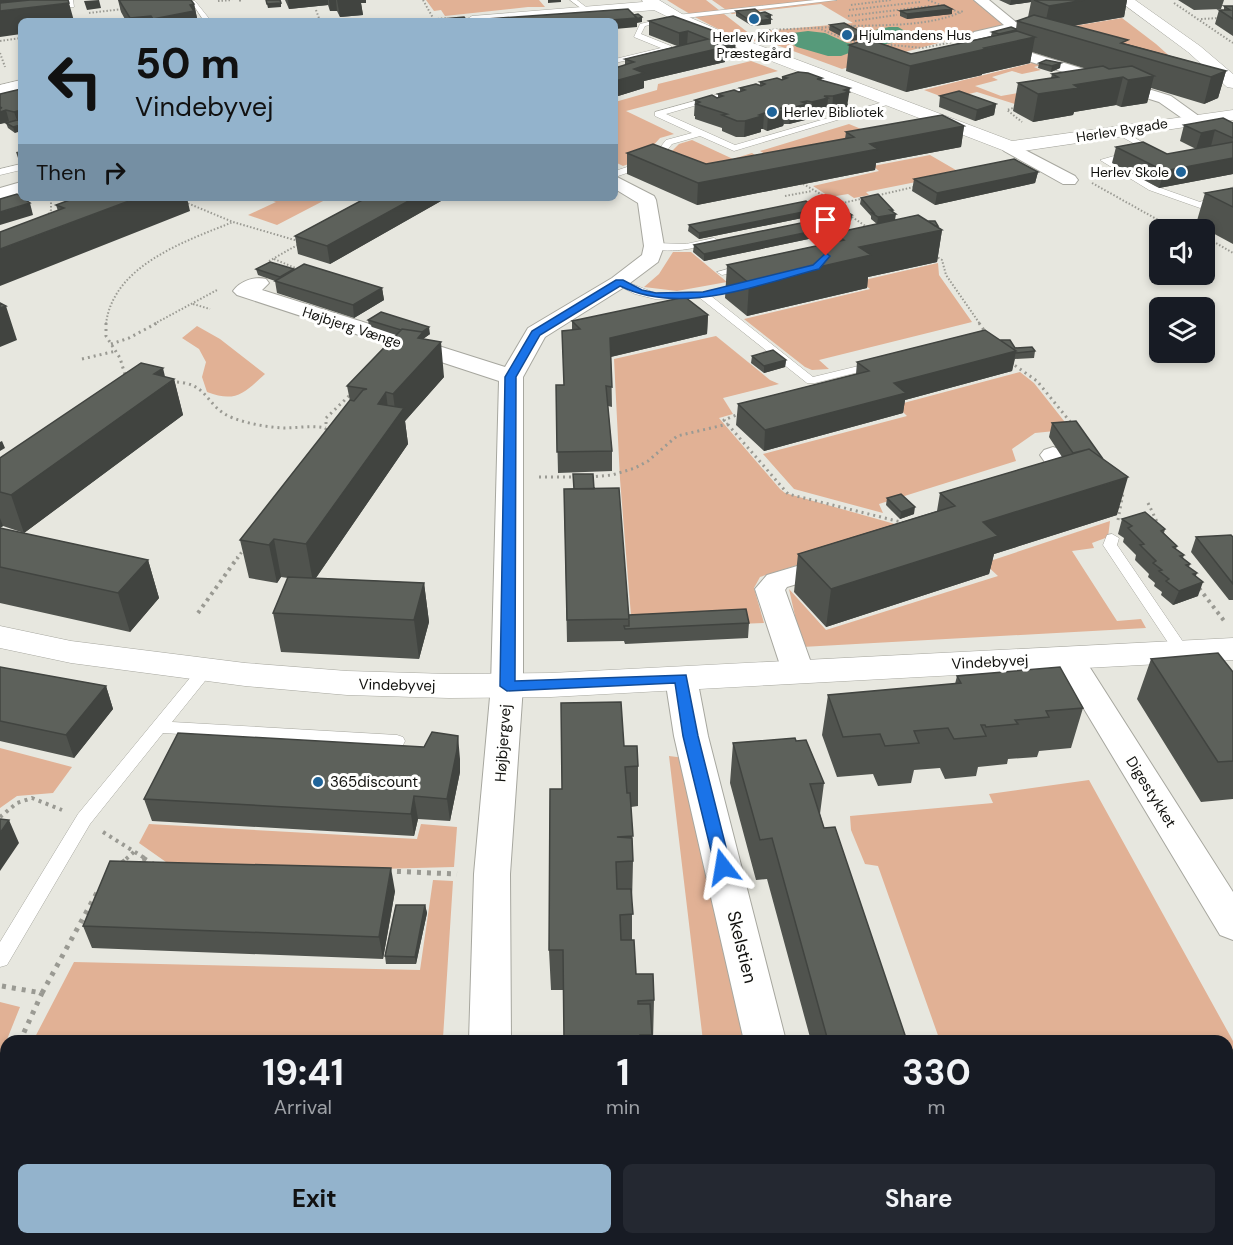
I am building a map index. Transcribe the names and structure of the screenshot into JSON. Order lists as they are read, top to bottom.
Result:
{
  "streets": {
    "street": [
      "Herlev Bygade",
      "Højbjerg Vænge",
      "Vindebyvej",
      "Højbjergvej",
      "Digestykket",
      "Skelstien"
    ]
  },
  "crossings": [
    ["Højbjerg Vænge", "Højbjergvej"],
    ["Vindebyvej", "Højbjergvej"],
    ["Vindebyvej", "Digestykket"],
    ["Vindebyvej", "Skelstien"]
  ],
  "places": [
    "Herlev Kirkes Præstegård",
    "Hjulmandens Hus",
    "Herlev Bibliotek",
    "Herlev Skole",
    "365discount"
  ],
  "page": {
    "turn": ["50 m", "Vindebyvej"],
    "then": "Then",
    "eta": [
      "19:41",
      "Arrival",
      "1",
      "min",
      "330",
      "m"
    ],
    "buttons": ["Exit", "Share"]
  }
}
